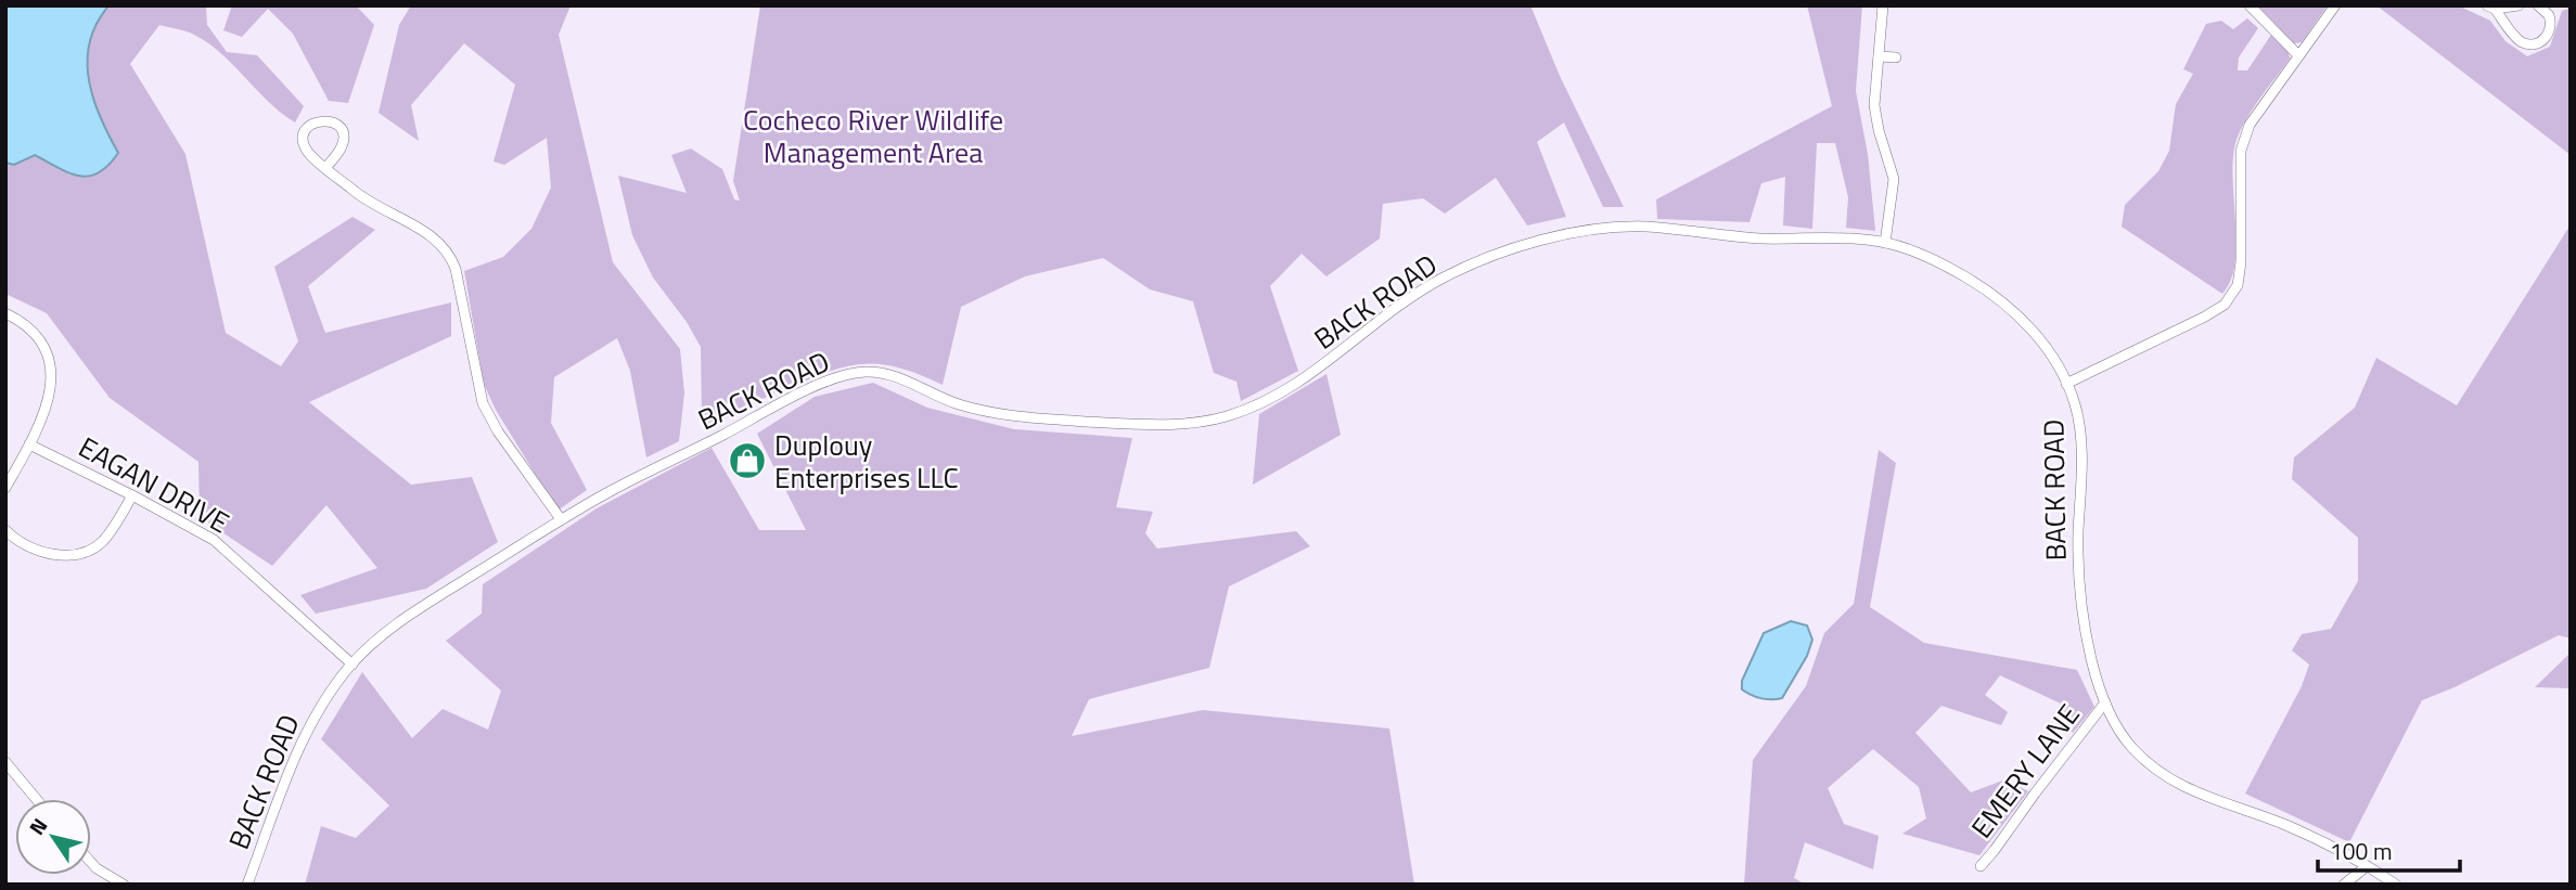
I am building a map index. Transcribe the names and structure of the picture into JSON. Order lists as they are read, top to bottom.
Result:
{
  "streets": {
    "street": ["BACK ROAD", "EAGAN DRIVE", "EMERY LANE"]
  },
  "crossings": [
    ["BACK ROAD", "EAGAN DRIVE"],
    ["BACK ROAD", "EMERY LANE"]
  ],
  "parks": ["Cocheco River Wildlife Management Area"],
  "places": {
    "shop": ["Duplouy Enterprises LLC"]
  },
  "scale_bar": "100 m",
  "north": "top left"
}
